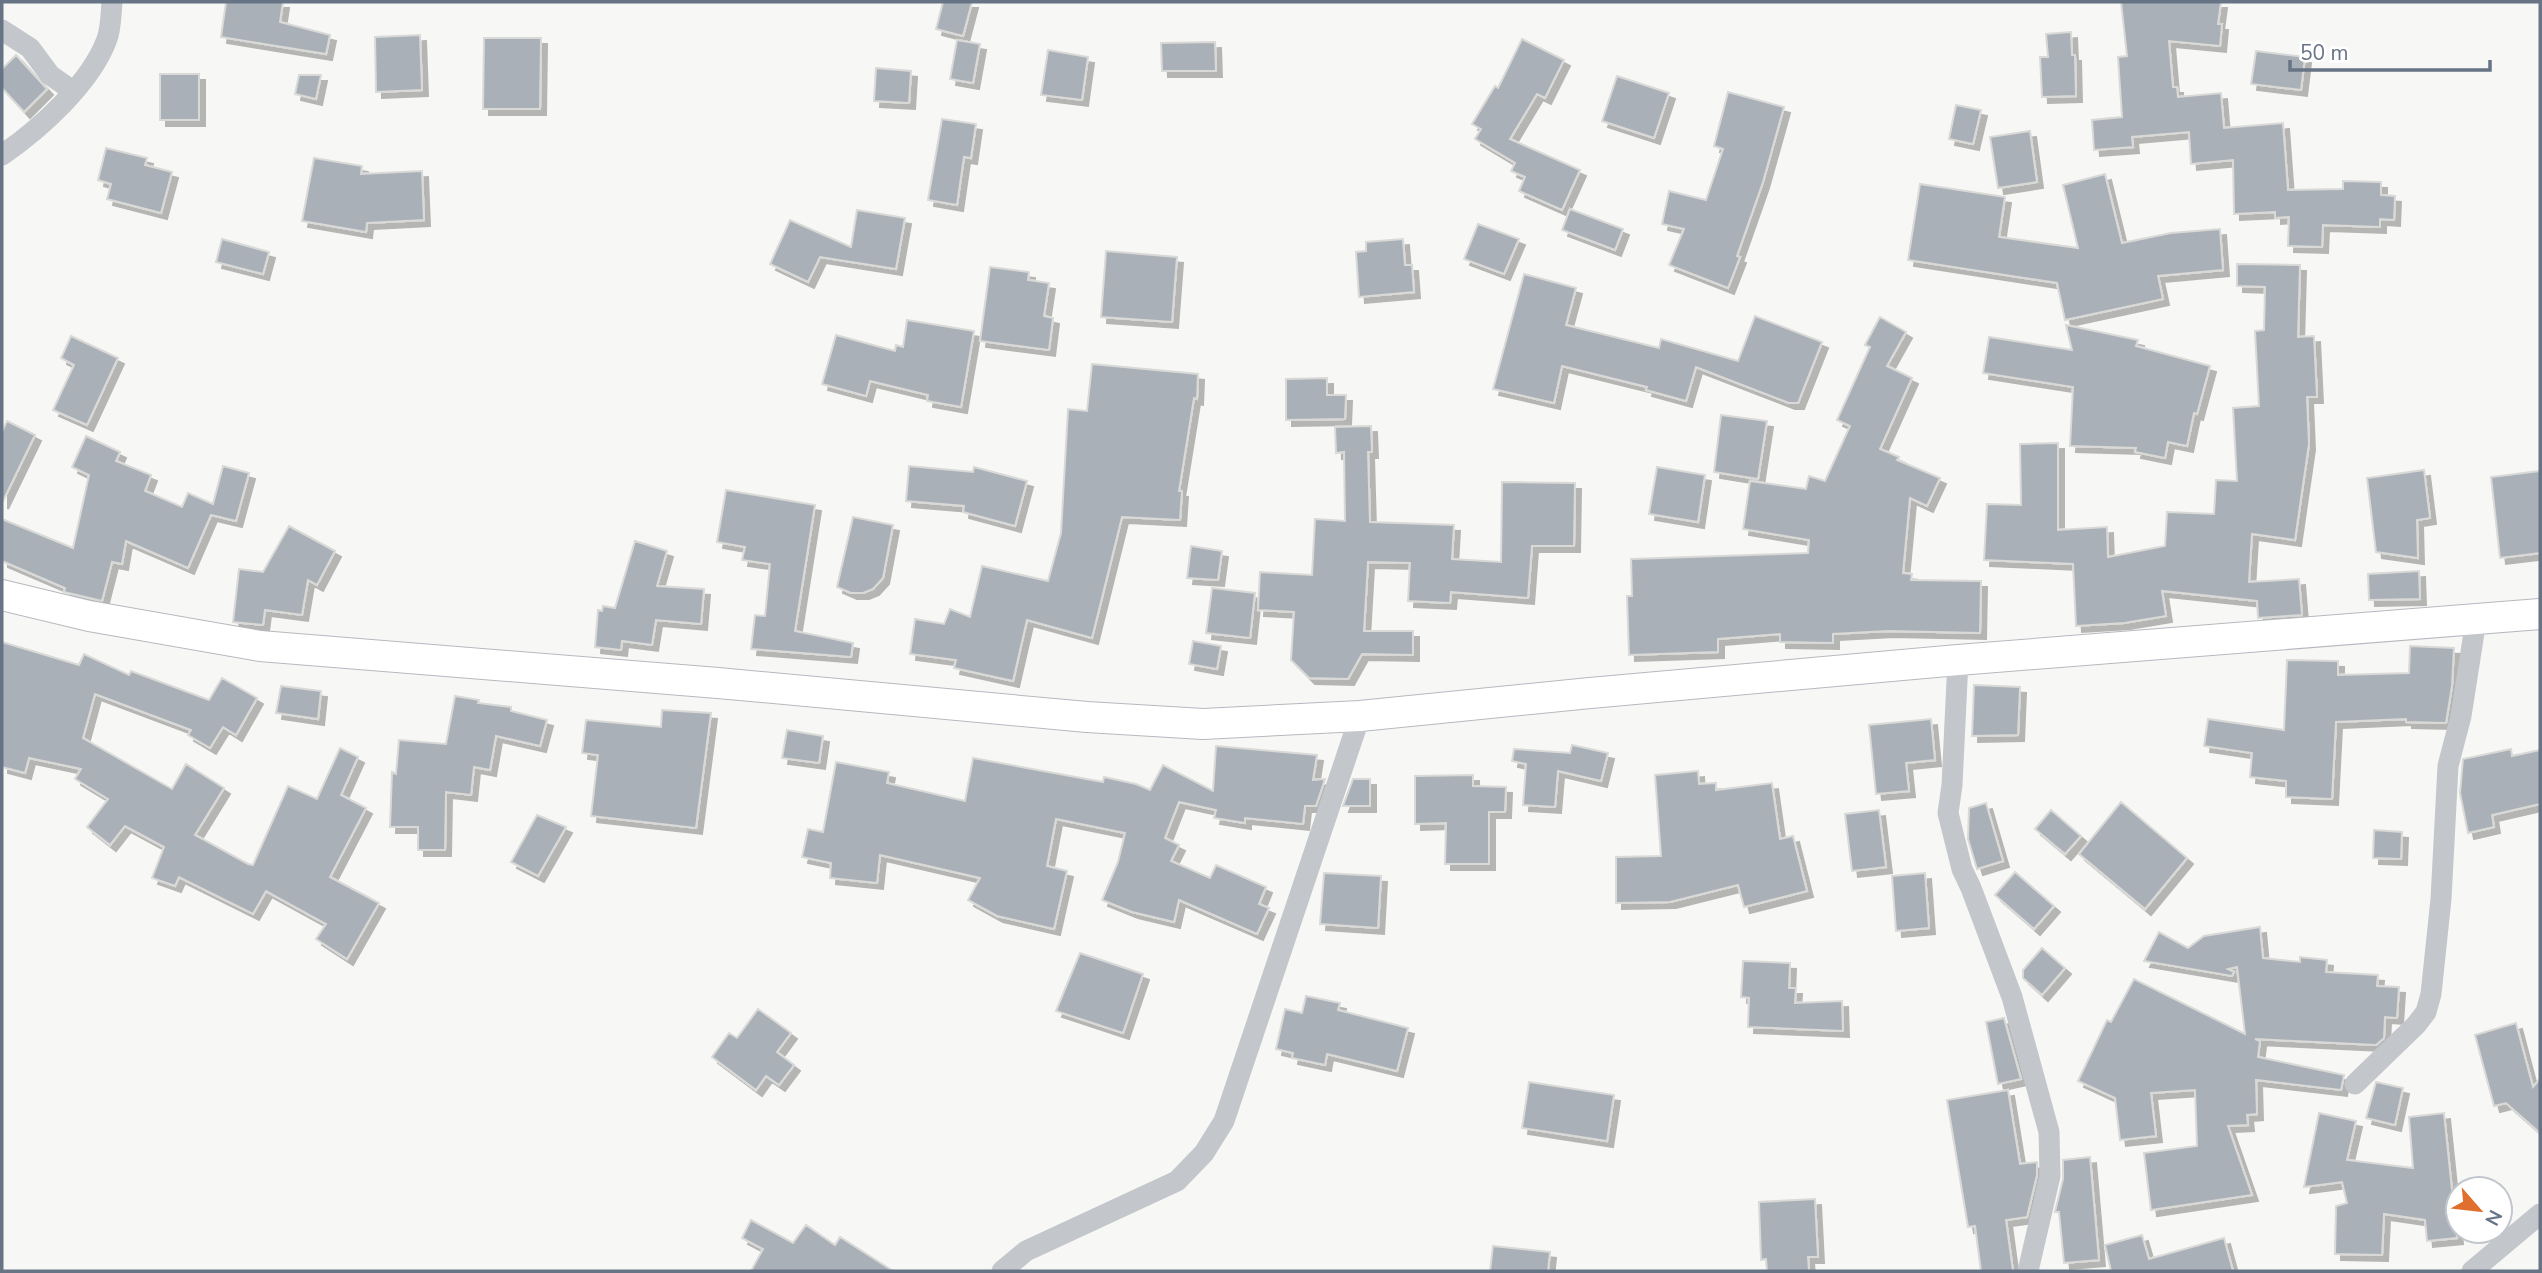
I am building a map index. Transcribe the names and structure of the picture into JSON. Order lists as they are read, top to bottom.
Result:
{
  "scale_bar": "50 m",
  "north": "bottom right"
}
